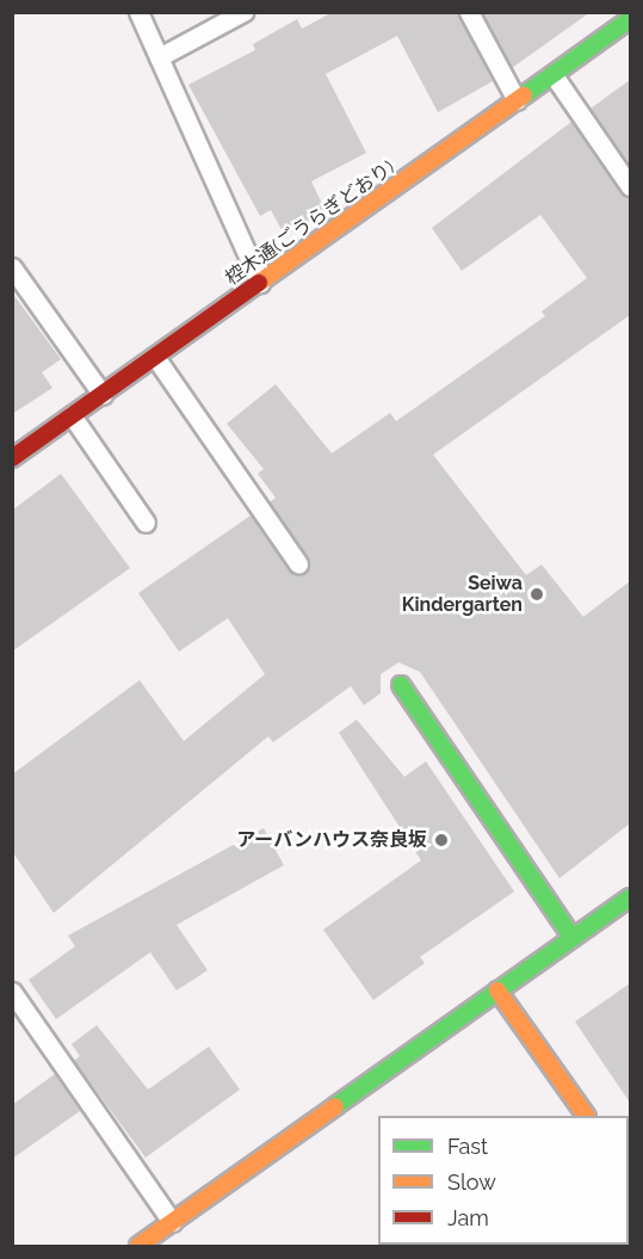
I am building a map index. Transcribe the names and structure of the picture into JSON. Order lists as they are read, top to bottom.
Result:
{
  "streets": {
    "street": ["椌木通(ごうらぎどおり)"]
  },
  "places": ["Seiwa Kindergarten", "アーバンハウス奈良坂"],
  "legend": ["Fast", "Slow", "Jam"]
}
